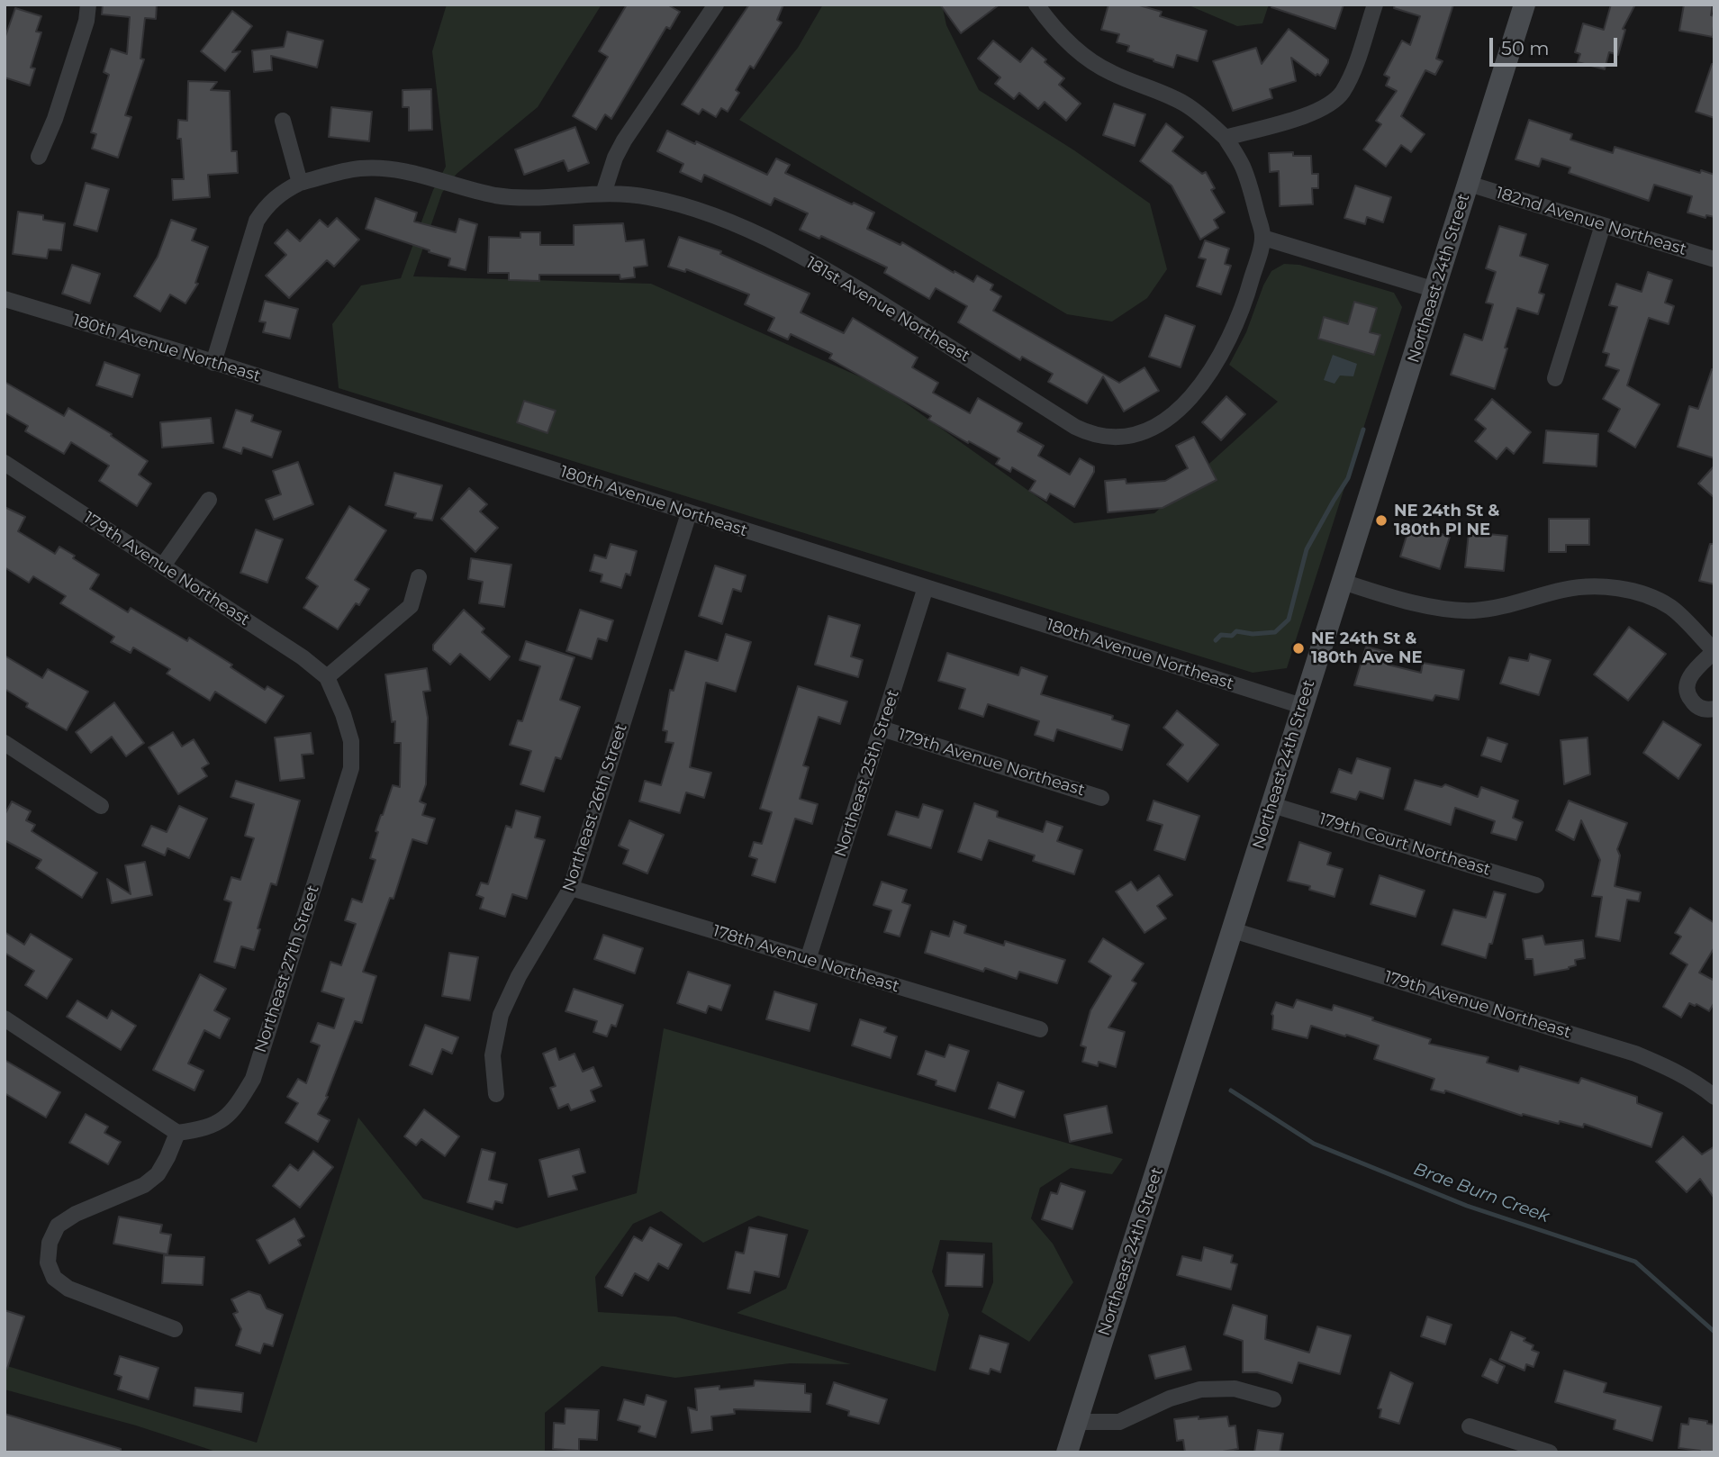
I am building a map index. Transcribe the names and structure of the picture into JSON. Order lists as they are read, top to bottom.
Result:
{
  "streets": {
    "main road": ["Northeast 24th Street"],
    "street": [
      "182nd Avenue Northeast",
      "181st Avenue Northeast",
      "180th Avenue Northeast",
      "179th Avenue Northeast",
      "Northeast 25th Street",
      "Northeast 26th Street",
      "179th Court Northeast",
      "178th Avenue Northeast",
      "Northeast 27th Street"
    ]
  },
  "crossings": [
    ["182nd Avenue Northeast", "Northeast 24th Street"],
    ["Northeast 24th Street", "180th Avenue Northeast"],
    ["Northeast 24th Street", "179th Avenue Northeast"],
    ["Northeast 24th Street", "179th Court Northeast"],
    ["181st Avenue Northeast", "180th Avenue Northeast"],
    ["180th Avenue Northeast", "Northeast 25th Street"],
    ["180th Avenue Northeast", "Northeast 26th Street"],
    ["179th Avenue Northeast", "Northeast 25th Street"],
    ["179th Avenue Northeast", "Northeast 27th Street"],
    ["Northeast 25th Street", "178th Avenue Northeast"],
    ["Northeast 26th Street", "178th Avenue Northeast"]
  ],
  "water": ["Brae Burn Creek"],
  "places": ["NE 24th St & 180th Pl NE", "NE 24th St & 180th Ave NE"],
  "scale_bar": "50 m"
}
